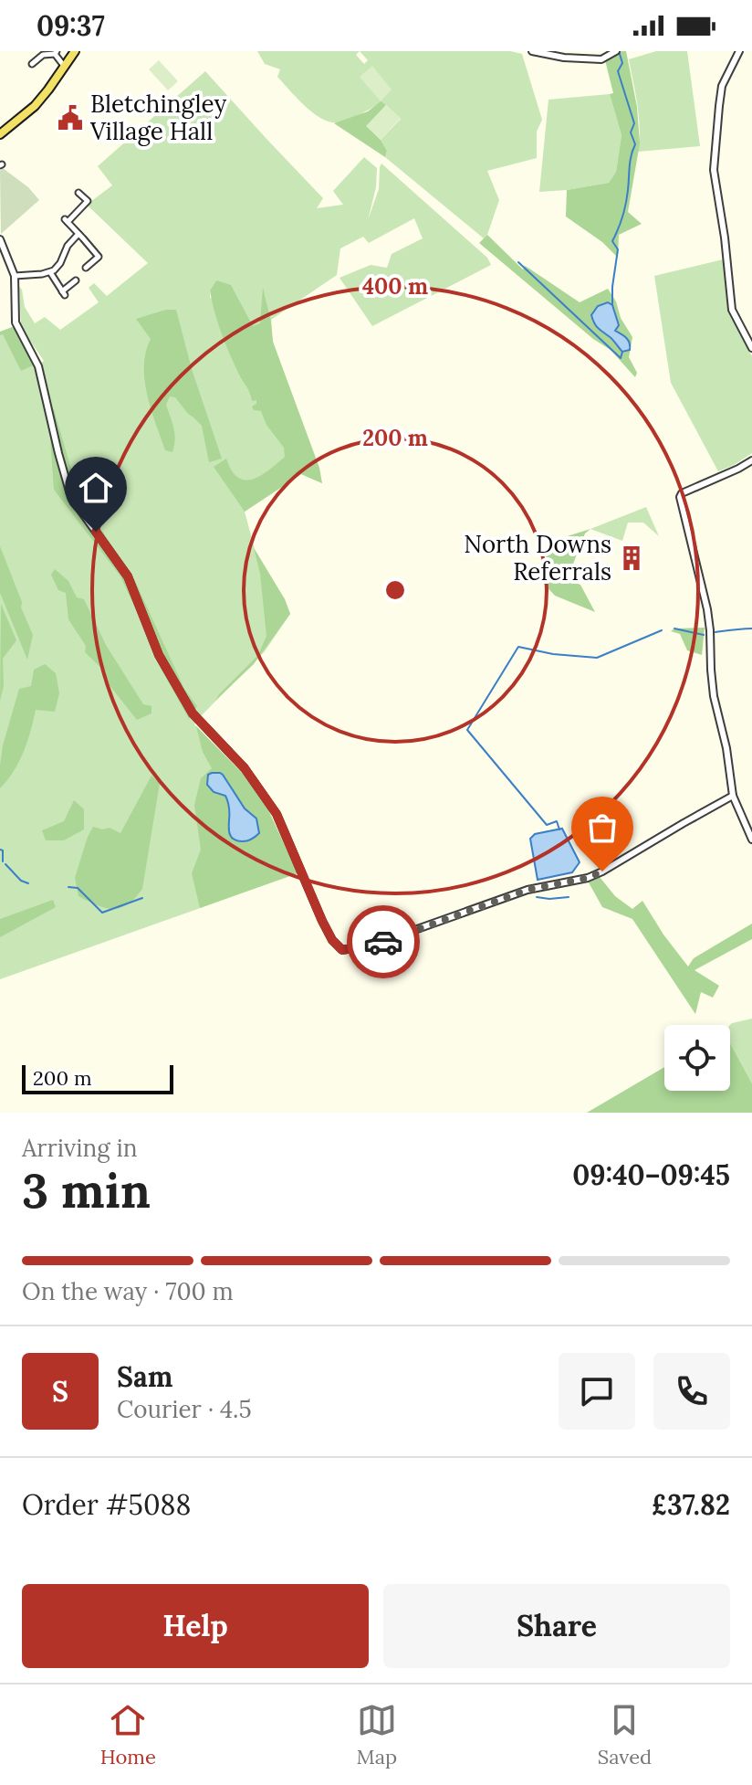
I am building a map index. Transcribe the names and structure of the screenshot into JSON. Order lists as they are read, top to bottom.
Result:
{
  "places": {
    "public building": ["Bletchingley Village Hall"],
    "building": ["North Downs Referrals"]
  },
  "scale_bar": "200 m",
  "page": {
    "status": "09:37",
    "scale": "200 m",
    "heading": ["3 min", "Arriving in", "09:40–09:45"],
    "panel": [
      "Sam",
      "Courier · 4.5",
      "Order #5088",
      "£37.82"
    ],
    "bar": "On the way · 700 m",
    "round": "S",
    "buttons": ["Help", "Share"],
    "tabs": ["Home", "Map", "Saved"]
  },
  "rings": ["400 m", "200 m"]
}
